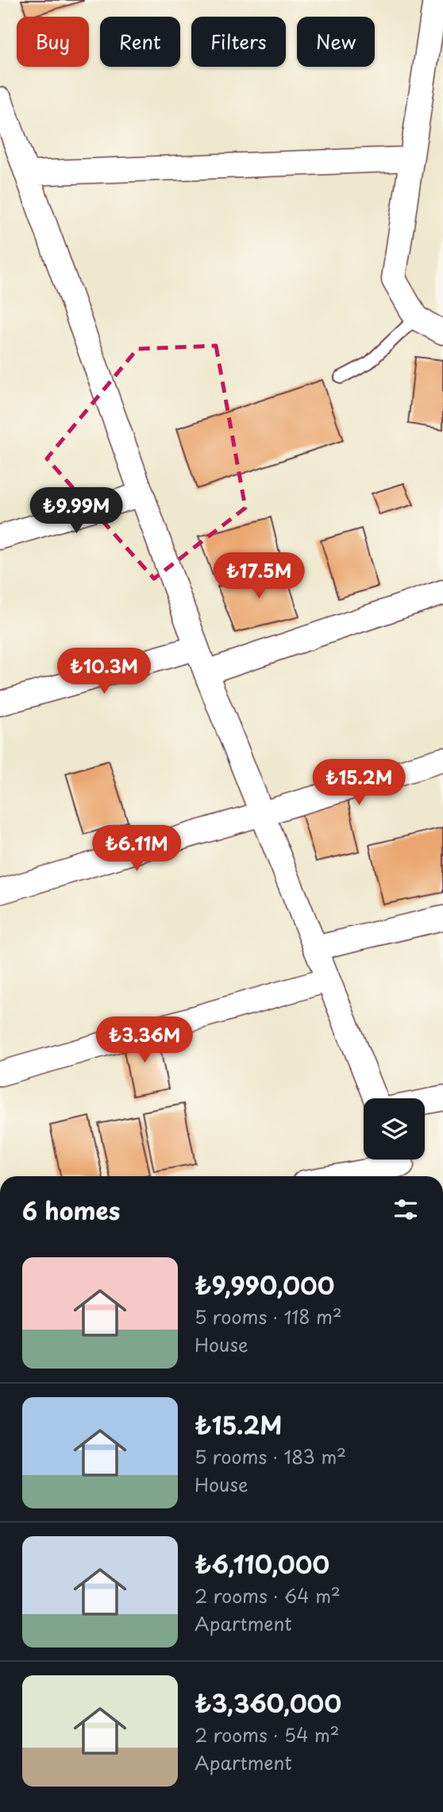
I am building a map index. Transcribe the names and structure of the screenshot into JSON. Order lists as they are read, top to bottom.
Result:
{
  "page": {
    "chip": [
      "Buy",
      "Rent",
      "Filters",
      "New"
    ],
    "price": [
      "₺9.99M",
      "₺17.5M",
      "₺10.3M",
      "₺15.2M",
      "₺6.11M",
      "₺3.36M"
    ],
    "heading": "6 homes",
    "list": [
      {
        "name": "₺9,990,000",
        "note": "5 rooms · 118 m² · House"
      },
      {
        "name": "₺15.2M",
        "note": "5 rooms · 183 m² · House"
      },
      {
        "name": "₺6,110,000",
        "note": "2 rooms · 64 m² · Apartment"
      },
      {
        "name": "₺3,360,000",
        "note": "2 rooms · 54 m² · Apartment"
      }
    ]
  }
}
